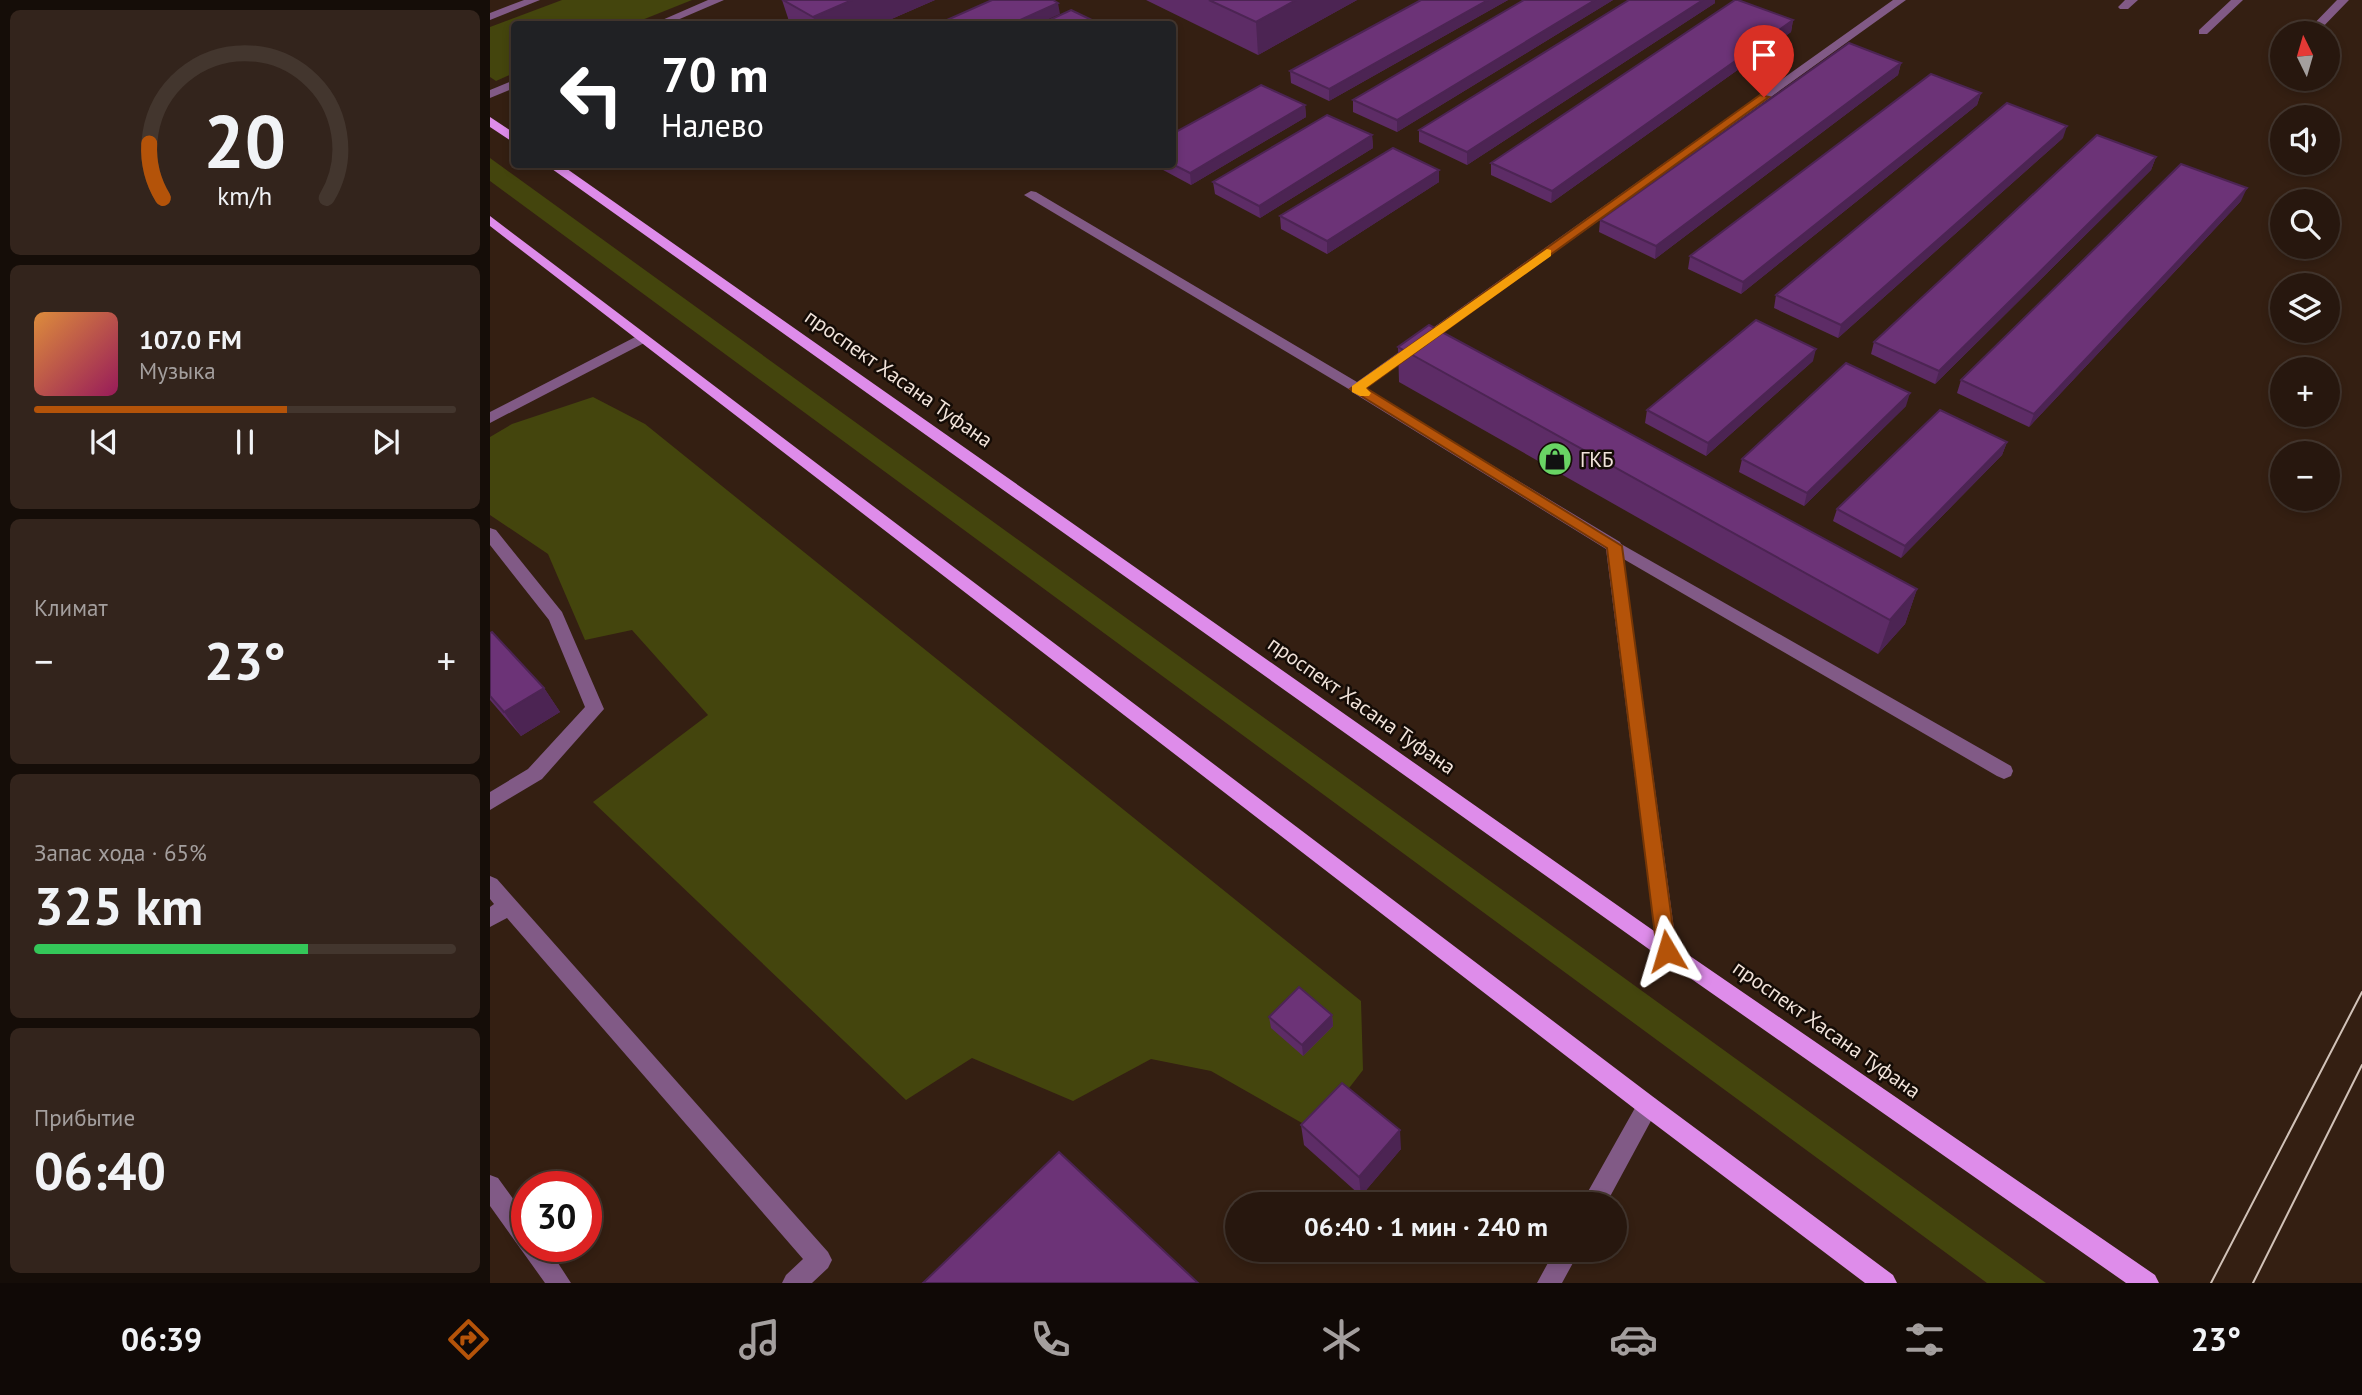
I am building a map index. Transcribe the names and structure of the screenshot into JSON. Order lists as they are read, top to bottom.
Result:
{
  "streets": {
    "main road": ["проспект Хасана Туфана"]
  },
  "places": {
    "shop": ["ГКБ"]
  },
  "north": "top",
  "page": {
    "map_buttons": ["+", "−"],
    "turn": ["70 m", "Налево"],
    "song": ["107.0 FM", "Музыка"],
    "tile": [
      "Климат",
      ["Запас хода · 65%", "325 km"],
      ["Прибытие", "06:40"]
    ],
    "heat": ["−", "23°", "+"],
    "limit": "30",
    "trip": "06:40 · 1 мин · 240 m",
    "tabs": ["06:39", "23°"],
    "gauge": ["20", "km/h"]
  }
}
